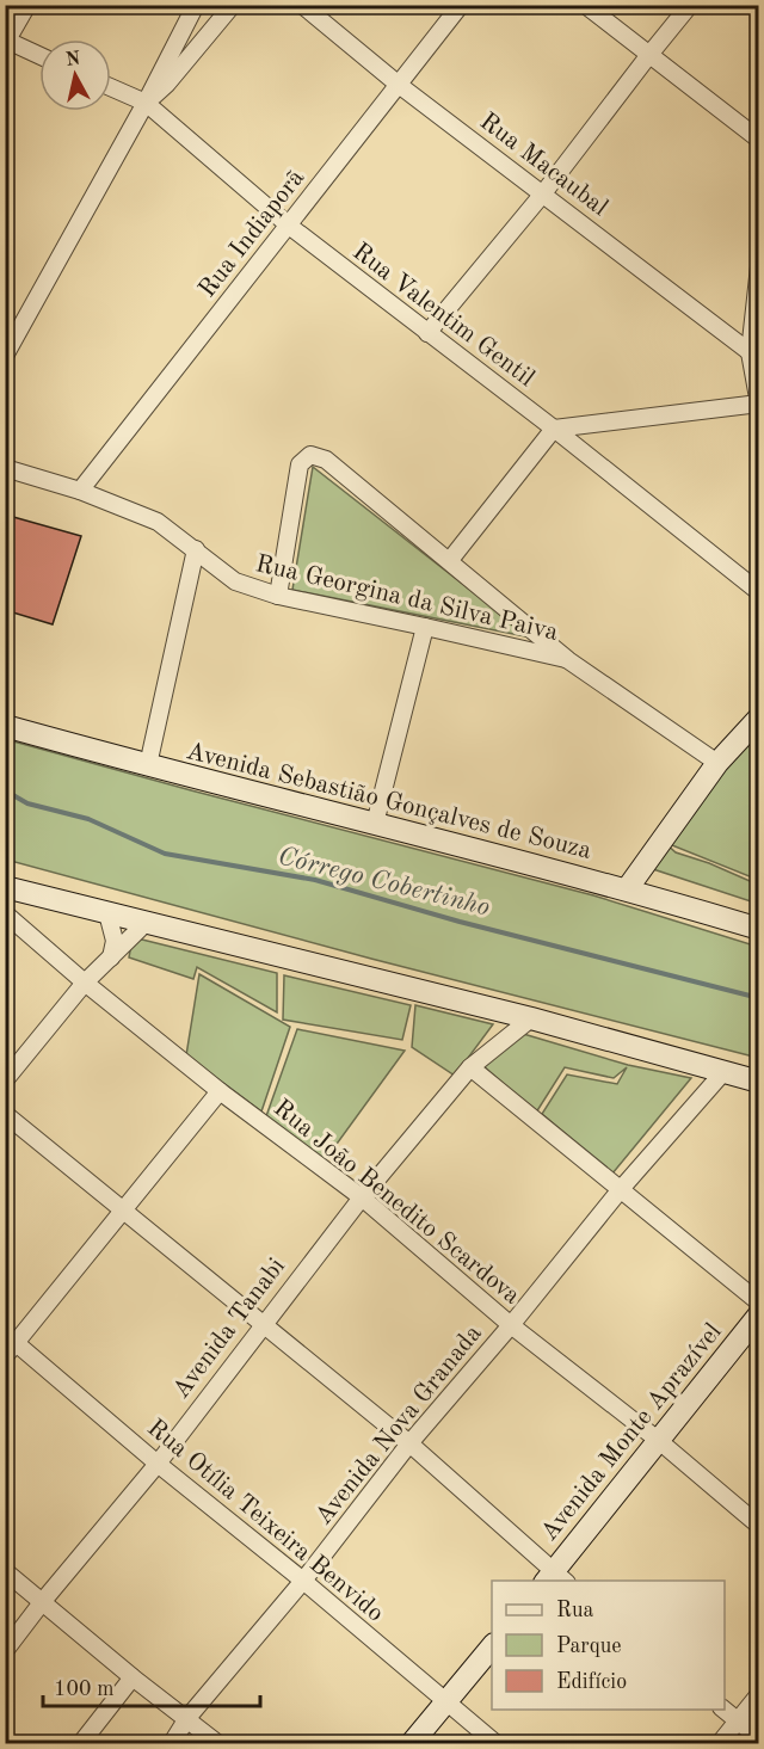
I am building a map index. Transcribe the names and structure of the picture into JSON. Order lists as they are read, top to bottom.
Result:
{
  "streets": {
    "main road": ["Avenida Sebastião Gonçalves de Souza", "Avenida Monte Aprazível"],
    "street": [
      "Rua Macaubal",
      "Rua Indiaporã",
      "Rua Valentim Gentil",
      "Rua Georgina da Silva Paiva",
      "Rua João Benedito Scardova",
      "Avenida Tanabi",
      "Avenida Nova Granada",
      "Rua Otília Teixeira Benvido"
    ]
  },
  "crossings": [
    ["Rua Macaubal", "Rua Indiaporã"],
    ["Rua Indiaporã", "Rua Valentim Gentil"],
    ["Rua Indiaporã", "Rua Georgina da Silva Paiva"],
    ["Rua João Benedito Scardova", "Avenida Tanabi"],
    ["Rua João Benedito Scardova", "Avenida Nova Granada"],
    ["Rua João Benedito Scardova", "Avenida Monte Aprazível"],
    ["Avenida Tanabi", "Rua Otília Teixeira Benvido"],
    ["Avenida Nova Granada", "Rua Otília Teixeira Benvido"]
  ],
  "water": ["Córrego Cobertinho"],
  "legend": ["Rua", "Parque", "Edifício"],
  "scale_bar": "100 m",
  "north": "top"
}
